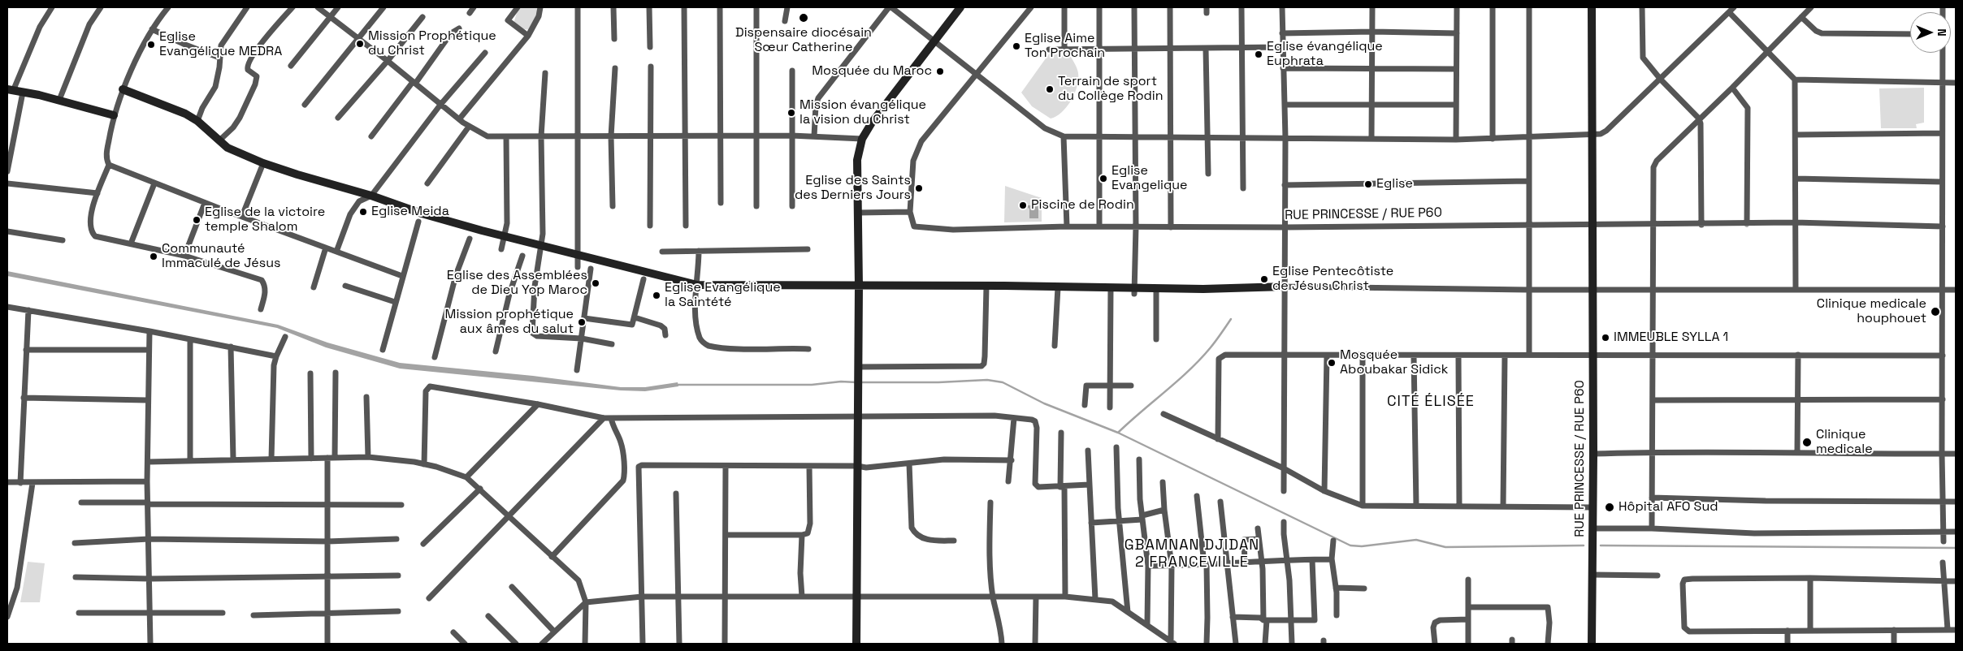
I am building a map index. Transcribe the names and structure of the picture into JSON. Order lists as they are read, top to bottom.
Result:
{
  "streets": {
    "street": ["RUE PRINCESSE / RUE P60"]
  },
  "districts": ["CITÉ ÉLISÉE", "GBAMNAN DJIDAN 2 FRANCEVILLE"],
  "places": [
    "Dispensaire diocésain Sœur Catherine",
    "Mission Prophétique du Christ",
    "Eglise Evangélique MEDRA",
    "Eglise Aime Ton Prochain",
    "Eglise évangélique Euphrata",
    "Mosquée du Maroc",
    "Terrain de sport du Collège Rodin",
    "Mission évangélique la vision du Christ",
    "Eglise Evangelique",
    "Eglise",
    "Eglise des Saints des Derniers Jours",
    "Piscine de Rodin",
    "Eglise Meida",
    "Eglise de la victoire temple Shalom",
    "Communauté Immaculé de Jésus",
    "Eglise Pentecôtiste de Jésus Christ",
    "Eglise des Assemblées de Dieu Yop Maroc",
    "Eglise Evangélique la Saintété",
    "Clinique medicale houphouet",
    "Mission prophétique aux âmes du salut",
    "IMMEUBLE SYLLA 1",
    "Mosquée Aboubakar Sidick",
    "Clinique medicale",
    "Hôpital AFO Sud"
  ],
  "north": "right"
}
